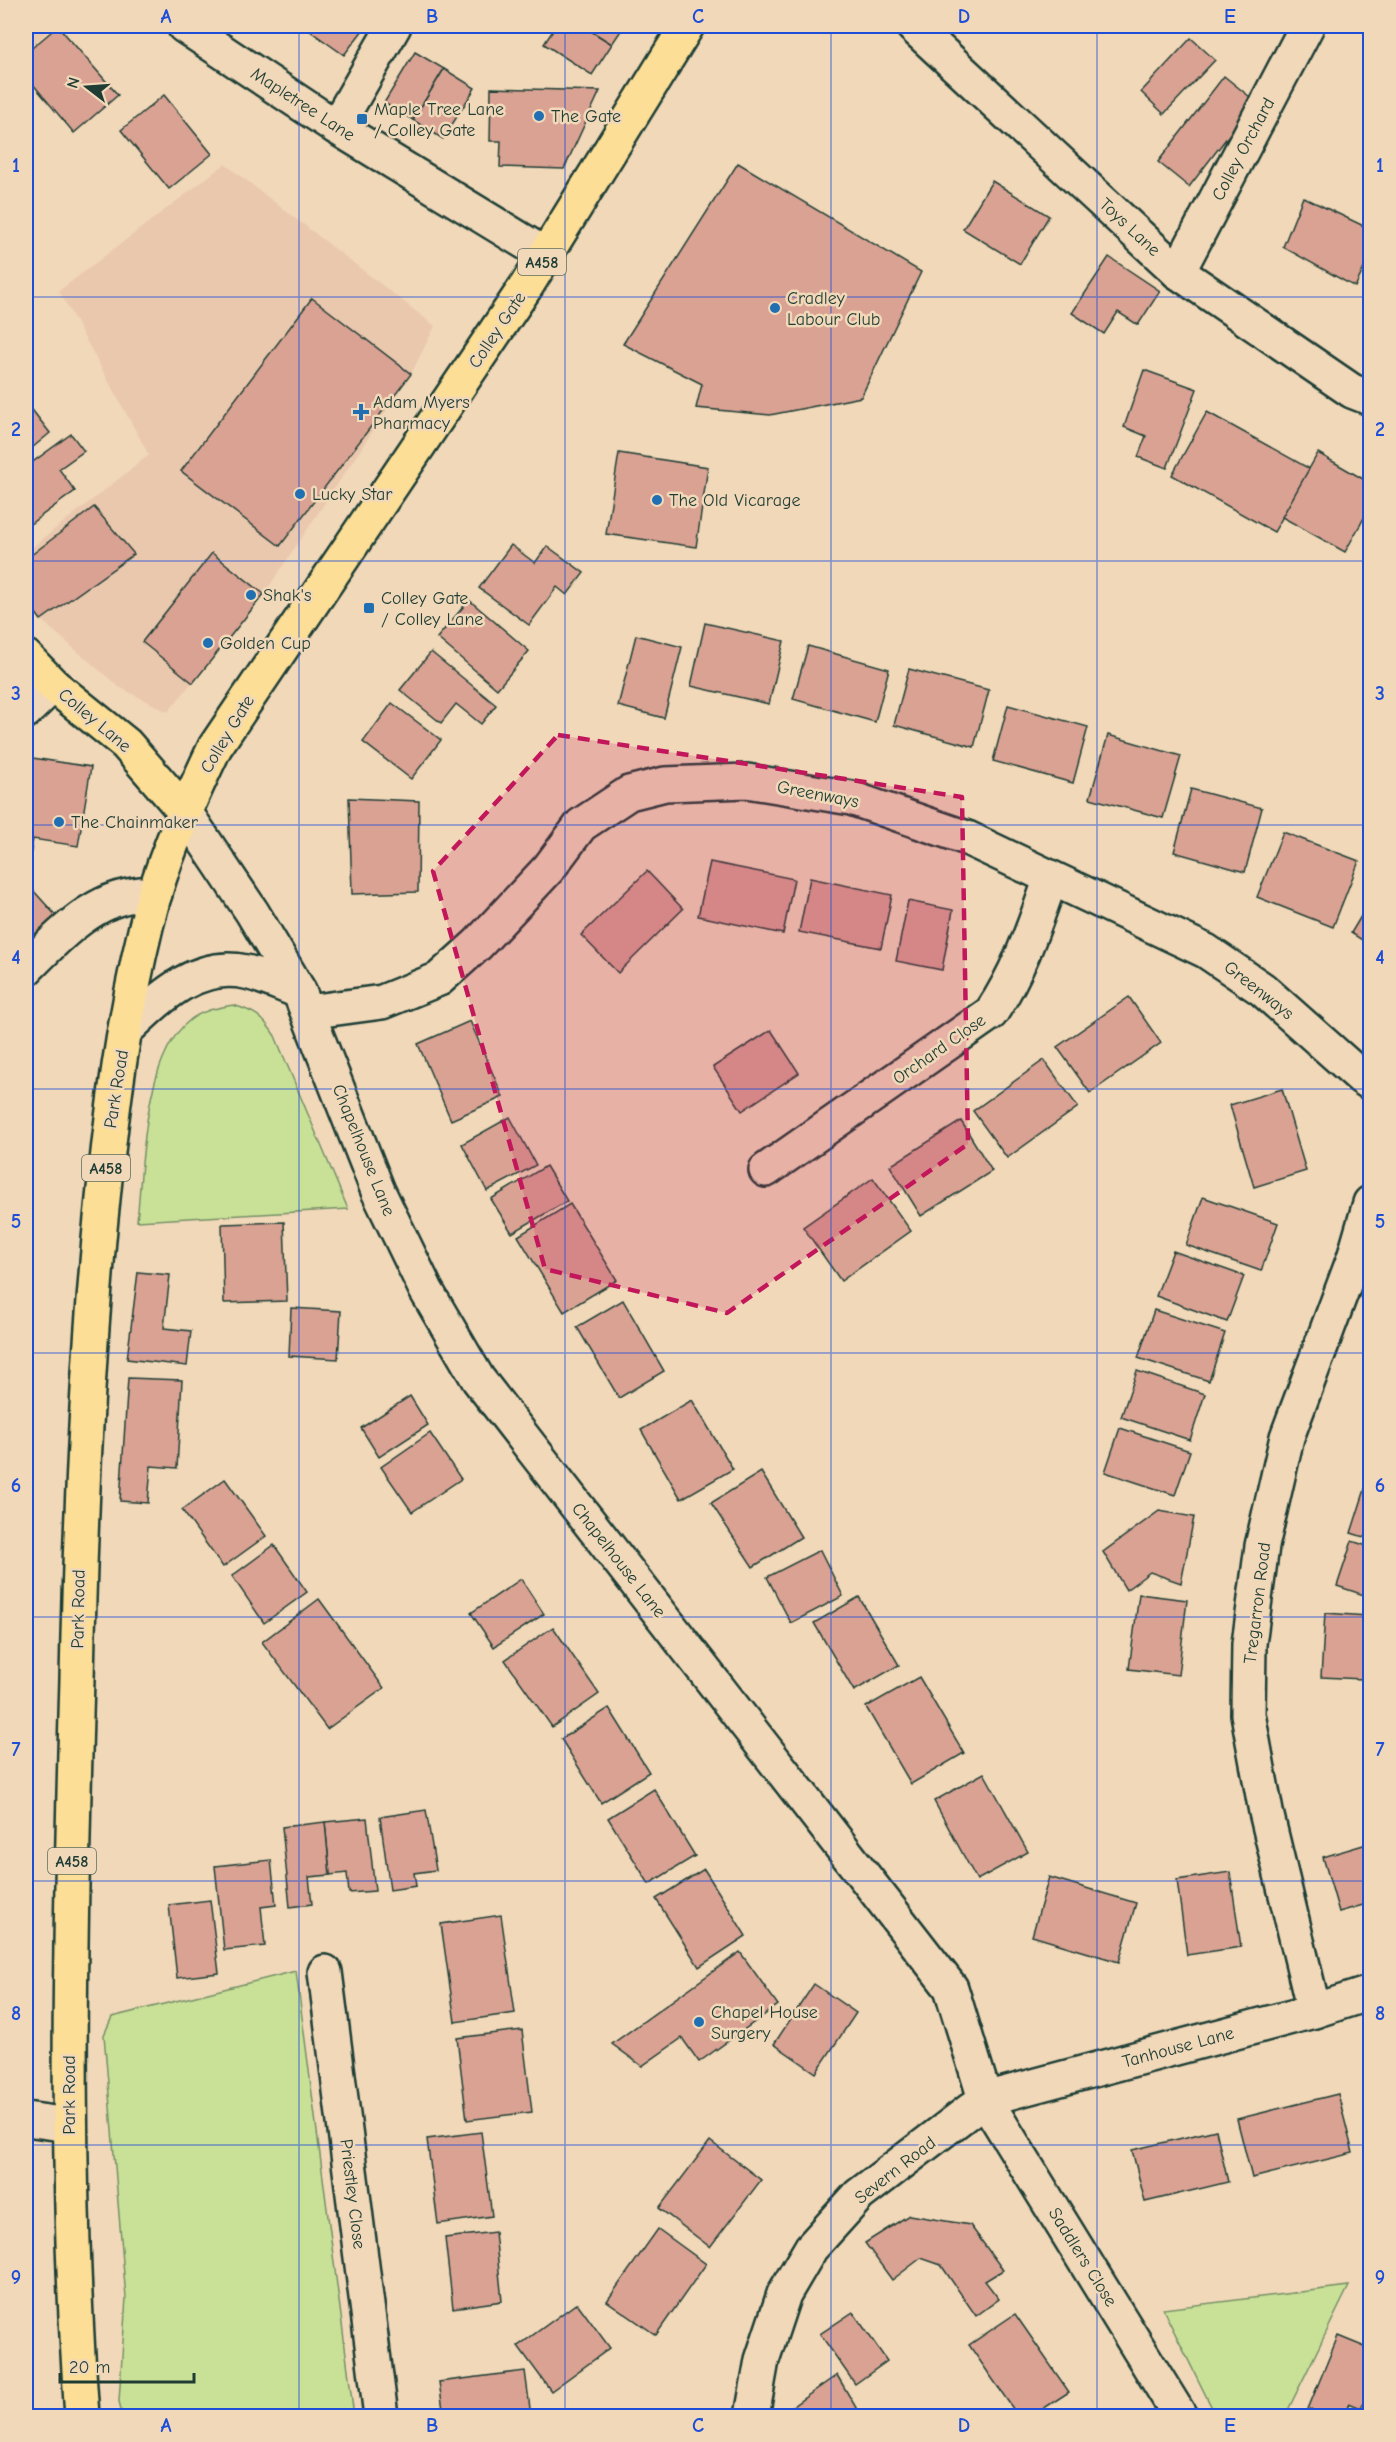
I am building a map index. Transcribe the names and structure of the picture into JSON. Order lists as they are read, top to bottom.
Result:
{
  "streets": {
    "main road": [
      "A458",
      "Colley Gate",
      "Colley Lane",
      "Park Road"
    ],
    "street": [
      "Mapletree Lane",
      "Colley Orchard",
      "Toys Lane",
      "Greenways",
      "Orchard Close",
      "Chapelhouse Lane",
      "Tregarron Road",
      "Tanhouse Lane",
      "Severn Road",
      "Priestley Close",
      "Saddlers Close"
    ]
  },
  "crossings": [
    ["Mapletree Lane", "Colley Gate"],
    ["Colley Orchard", "Toys Lane"],
    ["Colley Gate", "Colley Lane"],
    ["Colley Gate", "Park Road"],
    ["Colley Gate", "Chapelhouse Lane"],
    ["Colley Lane", "Park Road"],
    ["Colley Lane", "Chapelhouse Lane"],
    ["Greenways", "Orchard Close"],
    ["Greenways", "Chapelhouse Lane"],
    ["Park Road", "Chapelhouse Lane"],
    ["Chapelhouse Lane", "Tanhouse Lane"],
    ["Chapelhouse Lane", "Severn Road"],
    ["Chapelhouse Lane", "Saddlers Close"],
    ["Tregarron Road", "Tanhouse Lane"],
    ["Tanhouse Lane", "Severn Road"],
    ["Tanhouse Lane", "Saddlers Close"],
    ["Severn Road", "Saddlers Close"]
  ],
  "places": {
    "other": [
      "The Gate",
      "Cradley Labour Club",
      "Lucky Star",
      "The Old Vicarage",
      "Shak's",
      "Golden Cup",
      "The Chainmaker",
      "Chapel House Surgery"
    ],
    "transit": ["Maple Tree Lane / Colley Gate", "Colley Gate / Colley Lane"],
    "health": ["Adam Myers Pharmacy"]
  },
  "scale_bar": "20 m",
  "north": "left",
  "grid": {
    "columns": [
      "A",
      "B",
      "C",
      "D",
      "E"
    ],
    "rows": [
      "1",
      "2",
      "3",
      "4",
      "5",
      "6",
      "7",
      "8",
      "9"
    ]
  }
}
